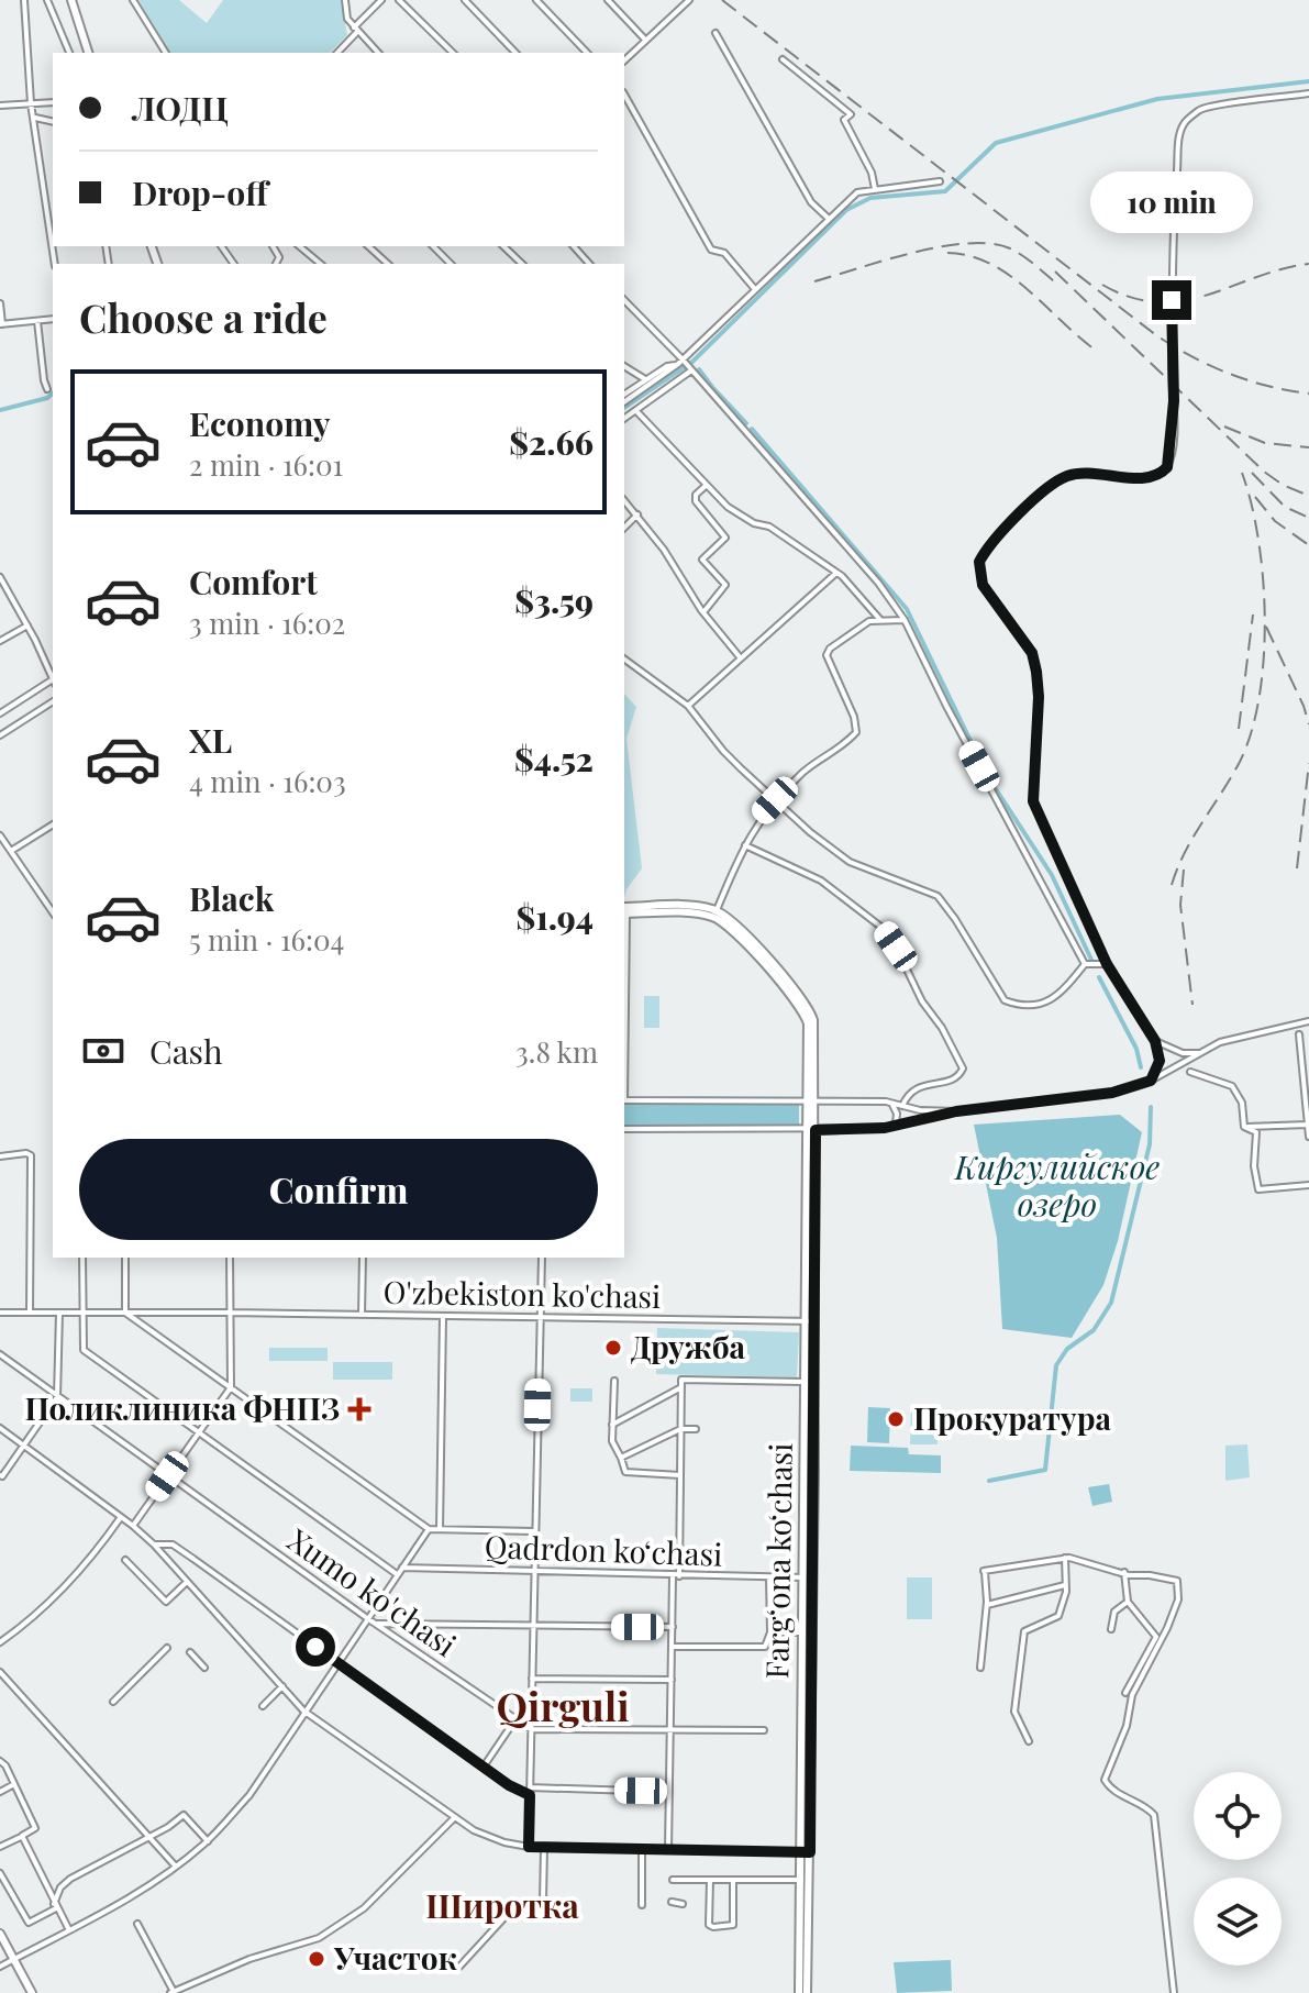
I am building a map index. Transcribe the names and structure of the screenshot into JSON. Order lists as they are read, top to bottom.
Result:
{
  "streets": {
    "main road": ["Fargʻona koʻchasi"],
    "street": ["O'zbekiston ko'chasi", "Qadrdon koʻchasi", "Xumo ko'chasi"]
  },
  "crossings": [
    ["O'zbekiston ko'chasi", "Fargʻona koʻchasi"],
    ["Qadrdon koʻchasi", "Fargʻona koʻchasi"]
  ],
  "districts": ["Qirguli", "Широтка"],
  "water": ["Киргулийское озеро"],
  "places": {
    "other": ["Дружба", "Прокуратура", "Участок"],
    "health": ["Поликлиника ФНПЗ"]
  },
  "page": {
    "banner": ["ЛОДЦ", "Drop-off"],
    "bubble": "10 min",
    "heading": "Choose a ride",
    "list": [
      {
        "name": "Economy",
        "note": "2 min · 16:01",
        "value": "$2.66"
      },
      {
        "name": "Comfort",
        "note": "3 min · 16:02",
        "value": "$3.59"
      },
      {
        "name": "XL",
        "note": "4 min · 16:03",
        "value": "$4.52"
      },
      {
        "name": "Black",
        "note": "5 min · 16:04",
        "value": "$1.94"
      }
    ],
    "pay": ["Cash", "3.8 km"],
    "buttons": "Confirm"
  }
}
